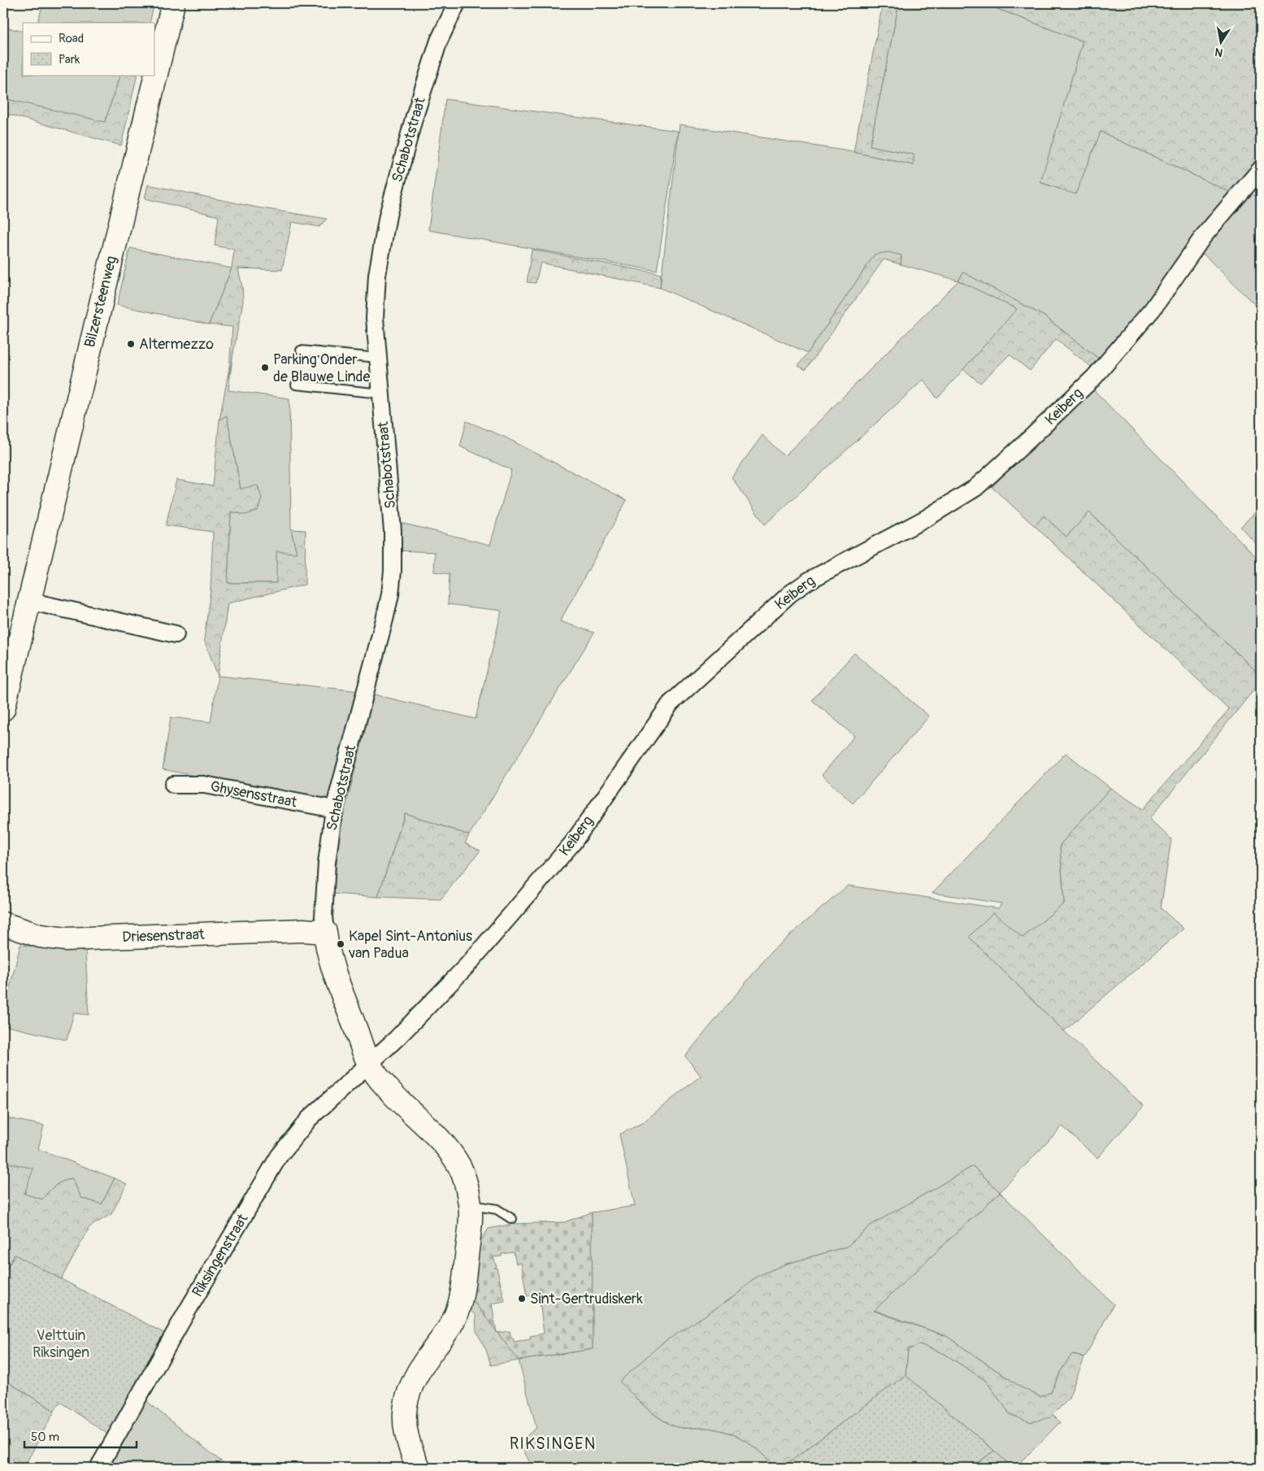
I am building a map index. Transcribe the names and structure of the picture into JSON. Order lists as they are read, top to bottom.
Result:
{
  "streets": {
    "street": [
      "Schabotstraat",
      "Bilzersteenweg",
      "Keiberg",
      "Ghysensstraat",
      "Driesenstraat",
      "Riksingenstraat"
    ]
  },
  "crossings": [
    ["Schabotstraat", "Ghysensstraat"],
    ["Schabotstraat", "Driesenstraat"],
    ["Keiberg", "Riksingenstraat"]
  ],
  "districts": ["RIKSINGEN"],
  "parks": ["Velttuin Riksingen"],
  "places": [
    "Altermezzo",
    "Parking Onder de Blauwe Linde",
    "Kapel Sint-Antonius van Padua",
    "Sint-Gertrudiskerk"
  ],
  "legend": ["Road", "Park"],
  "scale_bar": "50 m",
  "north": "bottom"
}
